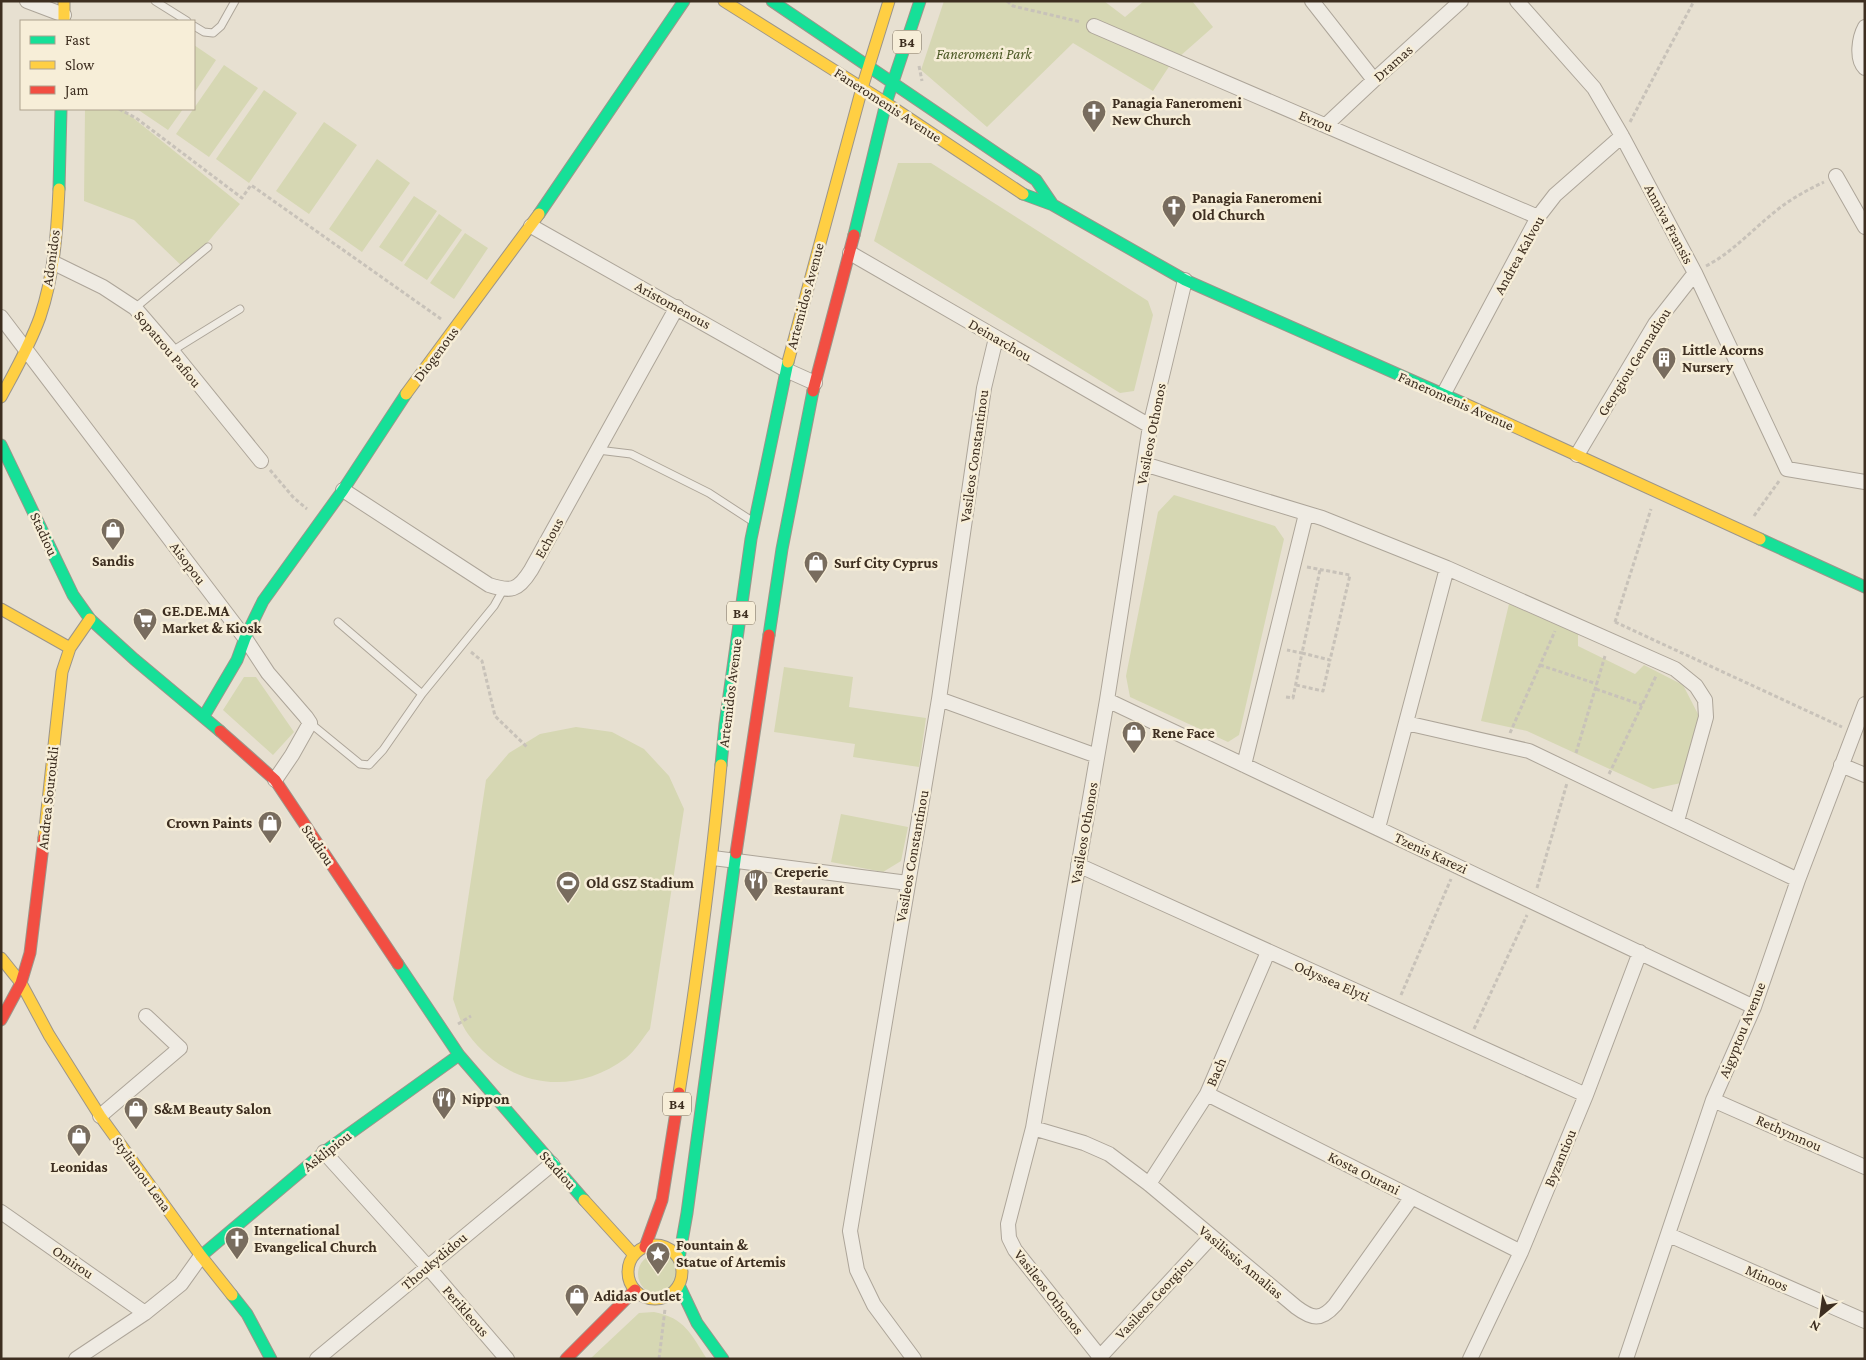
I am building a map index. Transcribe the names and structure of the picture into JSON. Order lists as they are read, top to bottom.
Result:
{
  "streets": {
    "main road": [
      "B4",
      "Faneromenis Avenue",
      "Adonidos",
      "Artemidos Avenue",
      "Diogenous",
      "Stadiou",
      "Andrea Souroukli",
      "Asklipiou",
      "Stylianou Lena"
    ],
    "street": [
      "Dramas",
      "Evrou",
      "Anniva Fransis",
      "Andrea Kalvou",
      "Aristomenous",
      "Deinarchou",
      "Sopatrou Pafiou",
      "Georgiou Gennadiou",
      "Vasileos Othonos",
      "Vasileos Constantinou",
      "Echous",
      "Aisopou",
      "Tzenis Karezi",
      "Odyssea Elyti",
      "Aigyptou Avenue",
      "Bach",
      "Rethymnou",
      "Byzantiou",
      "Kosta Ourani",
      "Thoukydidou",
      "Omirou",
      "Vasilissis Amalias",
      "Minoos",
      "Vasileos Georgiou",
      "Perikleous"
    ]
  },
  "crossings": [
    ["B4", "Artemidos Avenue"],
    ["B4", "Stadiou"],
    ["Dramas", "Evrou"],
    ["Faneromenis Avenue", "Andrea Kalvou"],
    ["Faneromenis Avenue", "Artemidos Avenue"],
    ["Faneromenis Avenue", "Georgiou Gennadiou"],
    ["Faneromenis Avenue", "Vasileos Othonos"],
    ["Evrou", "Andrea Kalvou"],
    ["Anniva Fransis", "Andrea Kalvou"],
    ["Anniva Fransis", "Georgiou Gennadiou"],
    ["Adonidos", "Sopatrou Pafiou"],
    ["Adonidos", "Aisopou"],
    ["Artemidos Avenue", "Aristomenous"],
    ["Artemidos Avenue", "Deinarchou"],
    ["Artemidos Avenue", "Stadiou"],
    ["Aristomenous", "Diogenous"],
    ["Aristomenous", "Echous"],
    ["Deinarchou", "Vasileos Othonos"],
    ["Deinarchou", "Vasileos Constantinou"],
    ["Diogenous", "Stadiou"],
    ["Diogenous", "Aisopou"],
    ["Vasileos Othonos", "Tzenis Karezi"],
    ["Vasileos Othonos", "Odyssea Elyti"],
    ["Vasileos Othonos", "Vasilissis Amalias"],
    ["Vasileos Othonos", "Vasileos Georgiou"],
    ["Stadiou", "Andrea Souroukli"],
    ["Stadiou", "Asklipiou"],
    ["Stadiou", "Thoukydidou"],
    ["Andrea Souroukli", "Stylianou Lena"],
    ["Tzenis Karezi", "Aigyptou Avenue"],
    ["Tzenis Karezi", "Byzantiou"],
    ["Odyssea Elyti", "Bach"],
    ["Odyssea Elyti", "Byzantiou"],
    ["Aigyptou Avenue", "Rethymnou"],
    ["Aigyptou Avenue", "Minoos"],
    ["Bach", "Kosta Ourani"],
    ["Bach", "Vasilissis Amalias"],
    ["Asklipiou", "Stylianou Lena"],
    ["Asklipiou", "Perikleous"],
    ["Byzantiou", "Kosta Ourani"],
    ["Kosta Ourani", "Vasilissis Amalias"],
    ["Thoukydidou", "Perikleous"],
    ["Vasilissis Amalias", "Vasileos Georgiou"]
  ],
  "parks": ["Faneromeni Park"],
  "places": {
    "church": ["Panagia Faneromeni New Church", "Panagia Faneromeni Old Church", "International Evangelical Church"],
    "building": ["Little Acorns Nursery"],
    "shop": [
      "Sandis",
      "Surf City Cyprus",
      "Rene Face",
      "Crown Paints",
      "S&M Beauty Salon",
      "Leonidas",
      "Adidas Outlet"
    ],
    "supermarket": ["GE.DE.MA Market & Kiosk"],
    "restaurant": ["Creperie Restaurant", "Nippon"],
    "sports": ["Old GSZ Stadium"],
    "place": ["Fountain & Statue of Artemis"]
  },
  "legend": ["Fast", "Slow", "Jam"],
  "north": "bottom left"
}
